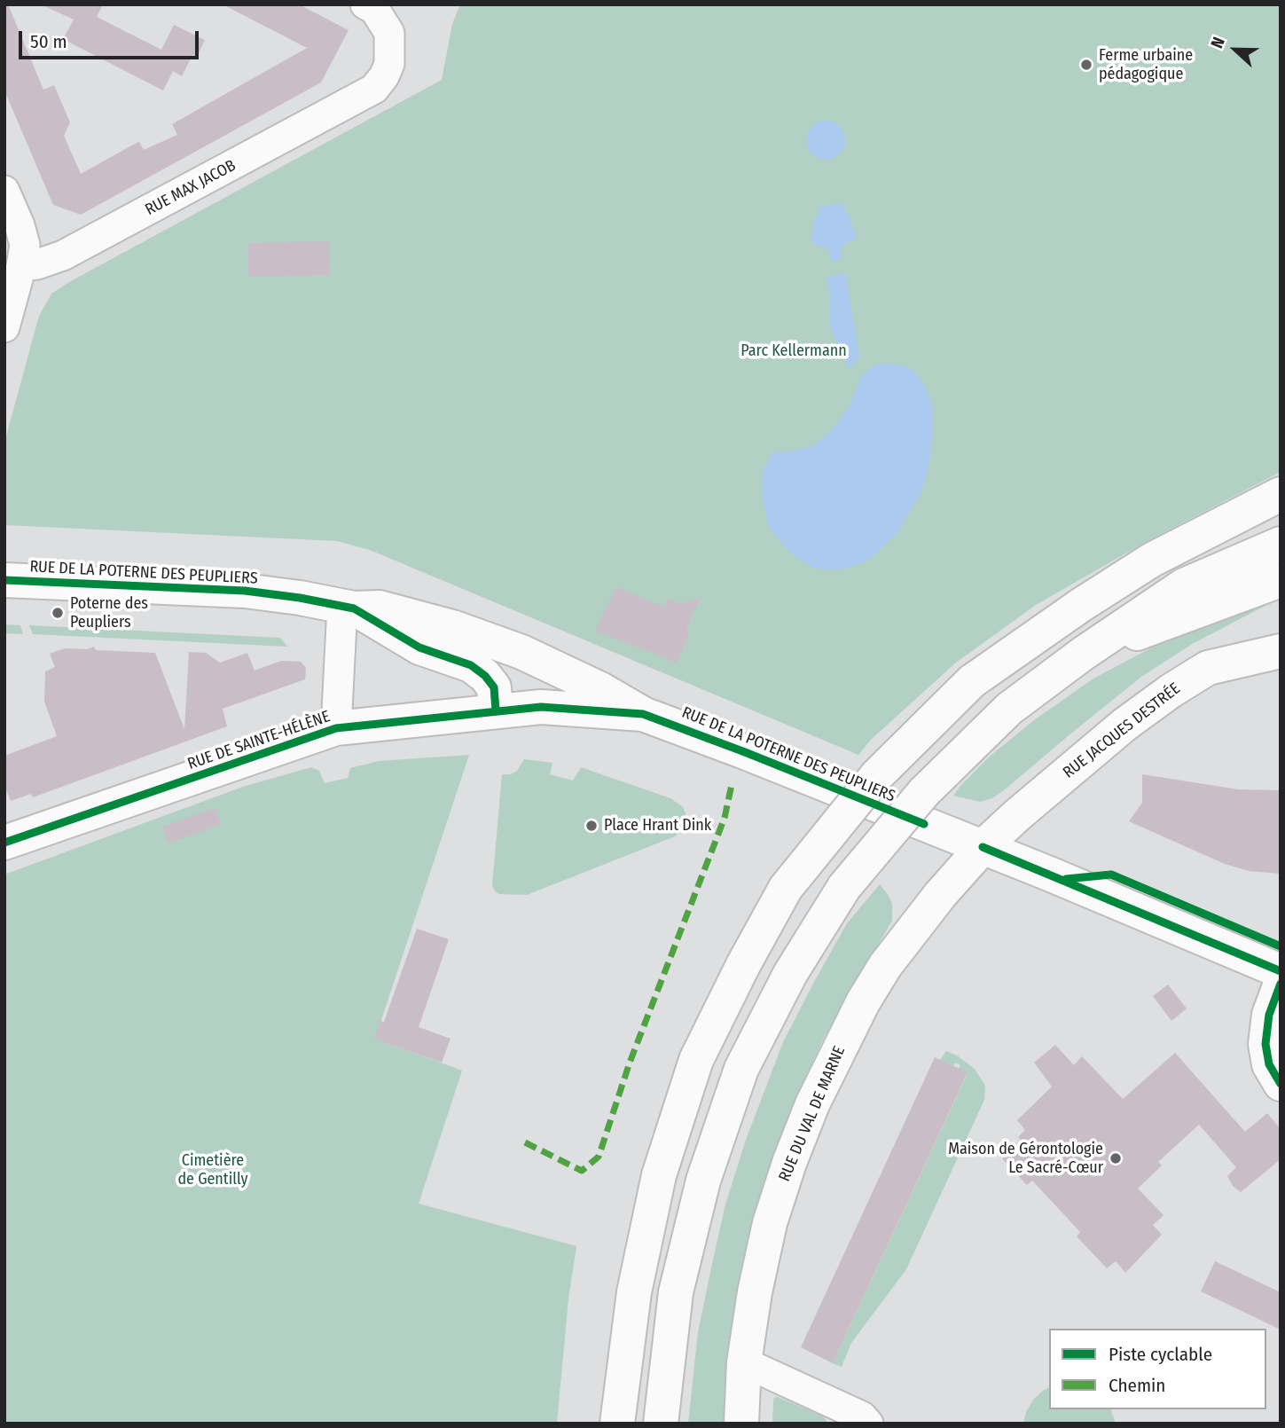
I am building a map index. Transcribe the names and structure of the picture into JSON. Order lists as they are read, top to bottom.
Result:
{
  "streets": {
    "main road": [
      "RUE DE LA POTERNE DES PEUPLIERS",
      "RUE JACQUES DESTRÉE",
      "RUE DE SAINTE-HÉLÈNE",
      "RUE DU VAL DE MARNE"
    ],
    "street": ["RUE MAX JACOB"]
  },
  "crossings": [
    ["RUE DE LA POTERNE DES PEUPLIERS", "RUE JACQUES DESTRÉE"],
    ["RUE DE LA POTERNE DES PEUPLIERS", "RUE DE SAINTE-HÉLÈNE"],
    ["RUE DE LA POTERNE DES PEUPLIERS", "RUE DU VAL DE MARNE"],
    ["RUE JACQUES DESTRÉE", "RUE DU VAL DE MARNE"]
  ],
  "parks": ["Parc Kellermann", "Cimetière de Gentilly"],
  "places": [
    "Ferme urbaine pédagogique",
    "Poterne des Peupliers",
    "Place Hrant Dink",
    "Maison de Gérontologie Le Sacré-Cœur"
  ],
  "legend": ["Piste cyclable", "Chemin"],
  "scale_bar": "50 m",
  "north": "left"
}
